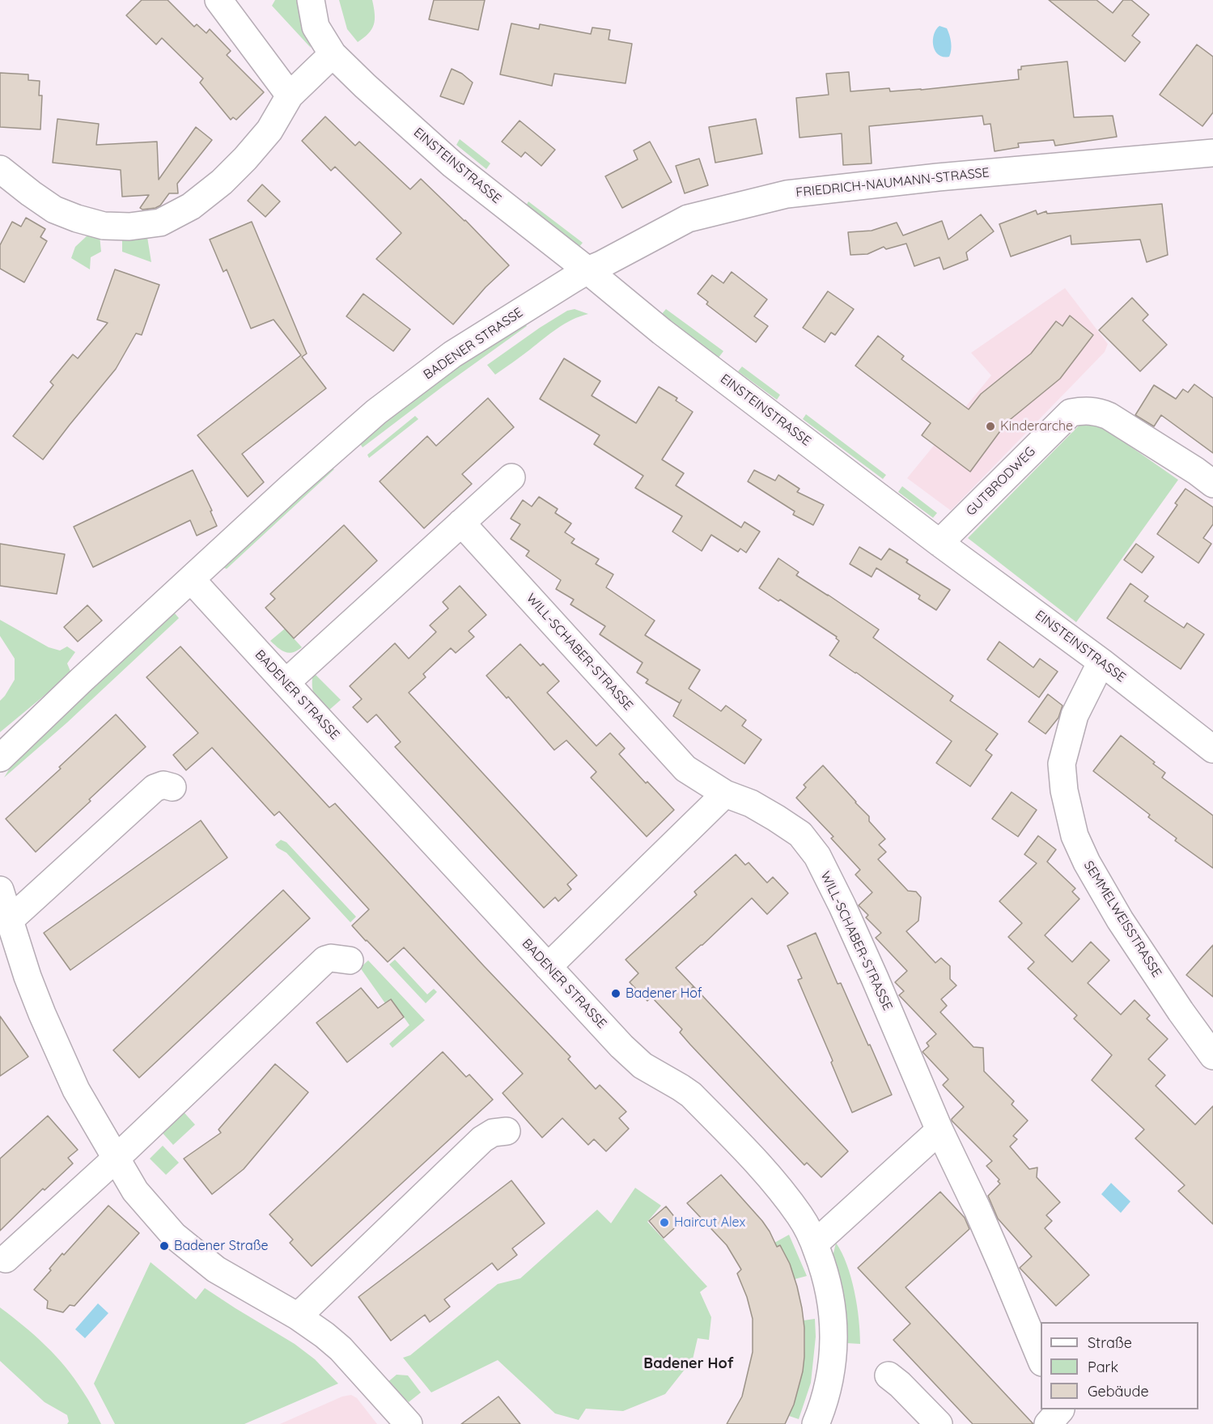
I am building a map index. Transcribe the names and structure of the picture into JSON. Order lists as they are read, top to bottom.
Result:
{
  "streets": {
    "street": [
      "EINSTEINSTRASSE",
      "FRIEDRICH-NAUMANN-STRASSE",
      "BADENER STRASSE",
      "GUTBRODWEG",
      "WILL-SCHABER-STRASSE",
      "SEMMELWEISSTRASSE"
    ]
  },
  "crossings": [
    ["EINSTEINSTRASSE", "FRIEDRICH-NAUMANN-STRASSE"],
    ["EINSTEINSTRASSE", "BADENER STRASSE"],
    ["EINSTEINSTRASSE", "GUTBRODWEG"],
    ["EINSTEINSTRASSE", "SEMMELWEISSTRASSE"],
    ["FRIEDRICH-NAUMANN-STRASSE", "BADENER STRASSE"]
  ],
  "districts": ["Badener Hof"],
  "places": [
    "Kinderarche",
    "Badener Hof",
    "Haircut Alex",
    "Badener Straße"
  ],
  "legend": ["Straße", "Park", "Gebäude"]
}
